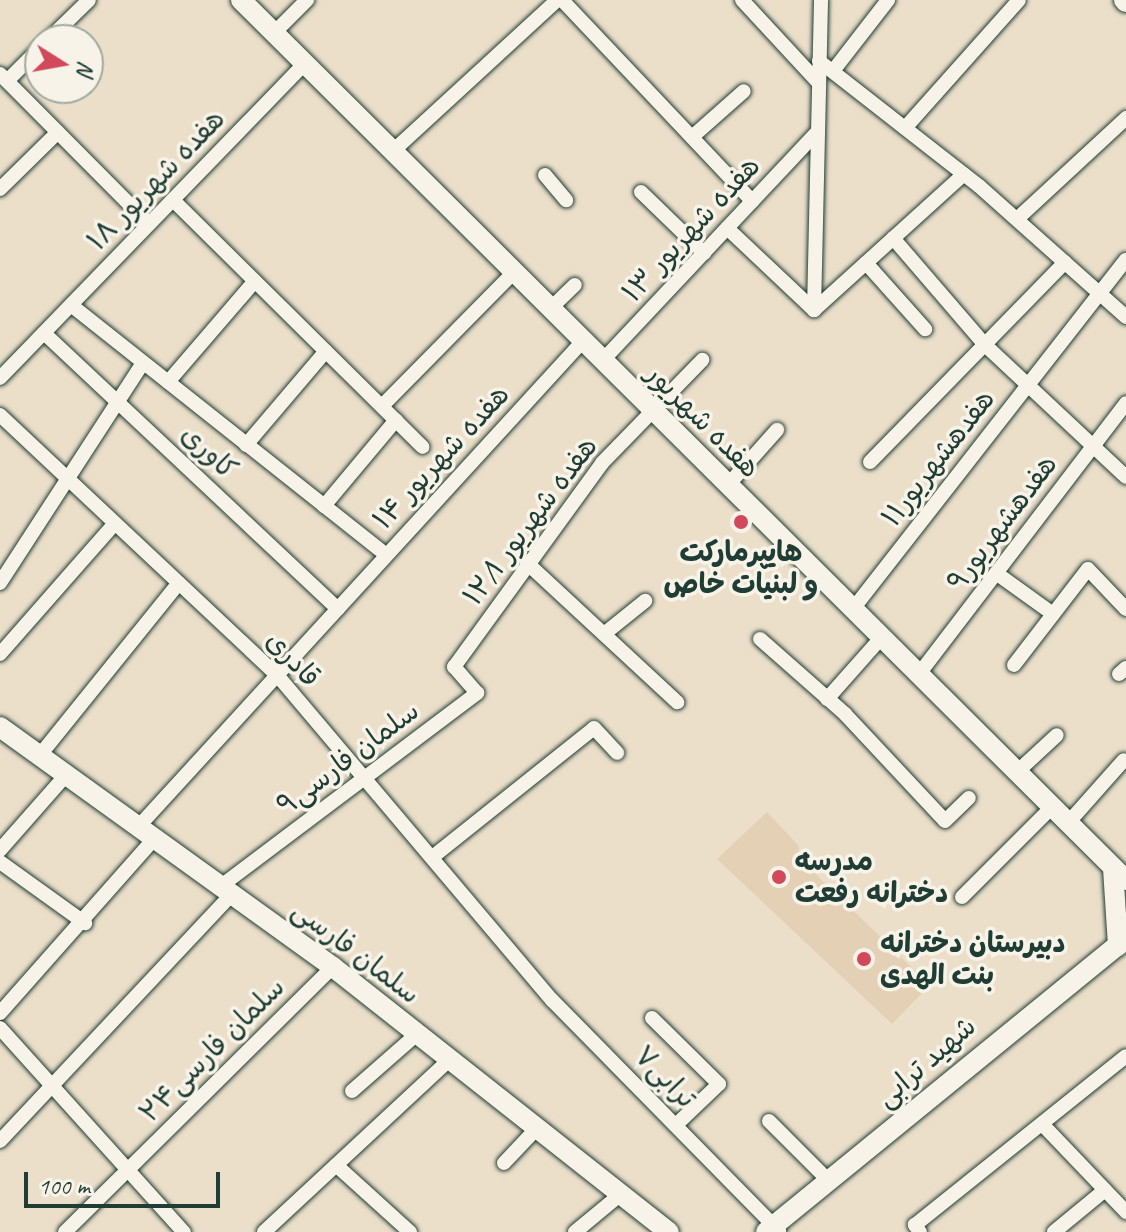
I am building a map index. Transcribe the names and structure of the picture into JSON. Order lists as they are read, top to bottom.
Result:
{
  "streets": {
    "main road": ["هفده شهریور", "سلمان فارسی", "شهید ترابی"],
    "street": [
      "هفده شهریور ۱۸",
      "هفده شهریور ۱۳",
      "کاوری",
      "هفده شهریور ۱۴",
      "هفدهشهریور۱۱",
      "هفده شهریور ۱۲/۱",
      "هفدهشهریور۹",
      "قادری",
      "سلمان فارسی۹",
      "سلمان فارسی۲۴",
      "ترابی۷"
    ]
  },
  "crossings": [
    ["هفده شهریور ۱۸", "هفده شهریور"],
    ["هفده شهریور ۱۸", "کاوری"],
    ["هفده شهریور ۱۳", "هفده شهریور"],
    ["هفده شهریور", "هفده شهریور ۱۴"],
    ["هفده شهریور", "هفدهشهریور۱۱"],
    ["هفده شهریور", "هفده شهریور ۱۲/۱"],
    ["هفده شهریور", "هفدهشهریور۹"],
    ["کاوری", "هفده شهریور ۱۴"],
    ["هفده شهریور ۱۴", "قادری"],
    ["هفده شهریور ۱۴", "سلمان فارسی"],
    ["هفده شهریور ۱۲/۱", "سلمان فارسی۹"],
    ["قادری", "سلمان فارسی۹"],
    ["قادری", "ترابی۷"],
    ["سلمان فارسی۹", "سلمان فارسی"],
    ["سلمان فارسی", "سلمان فارسی۲۴"],
    ["شهید ترابی", "ترابی۷"]
  ],
  "places": ["هایپرمارکت و لبنیات خاص", "مدرسه دخترانه رفعت", "دبیرستان دخترانه بنت الهدی"],
  "scale_bar": "100 m",
  "north": "right"
}
